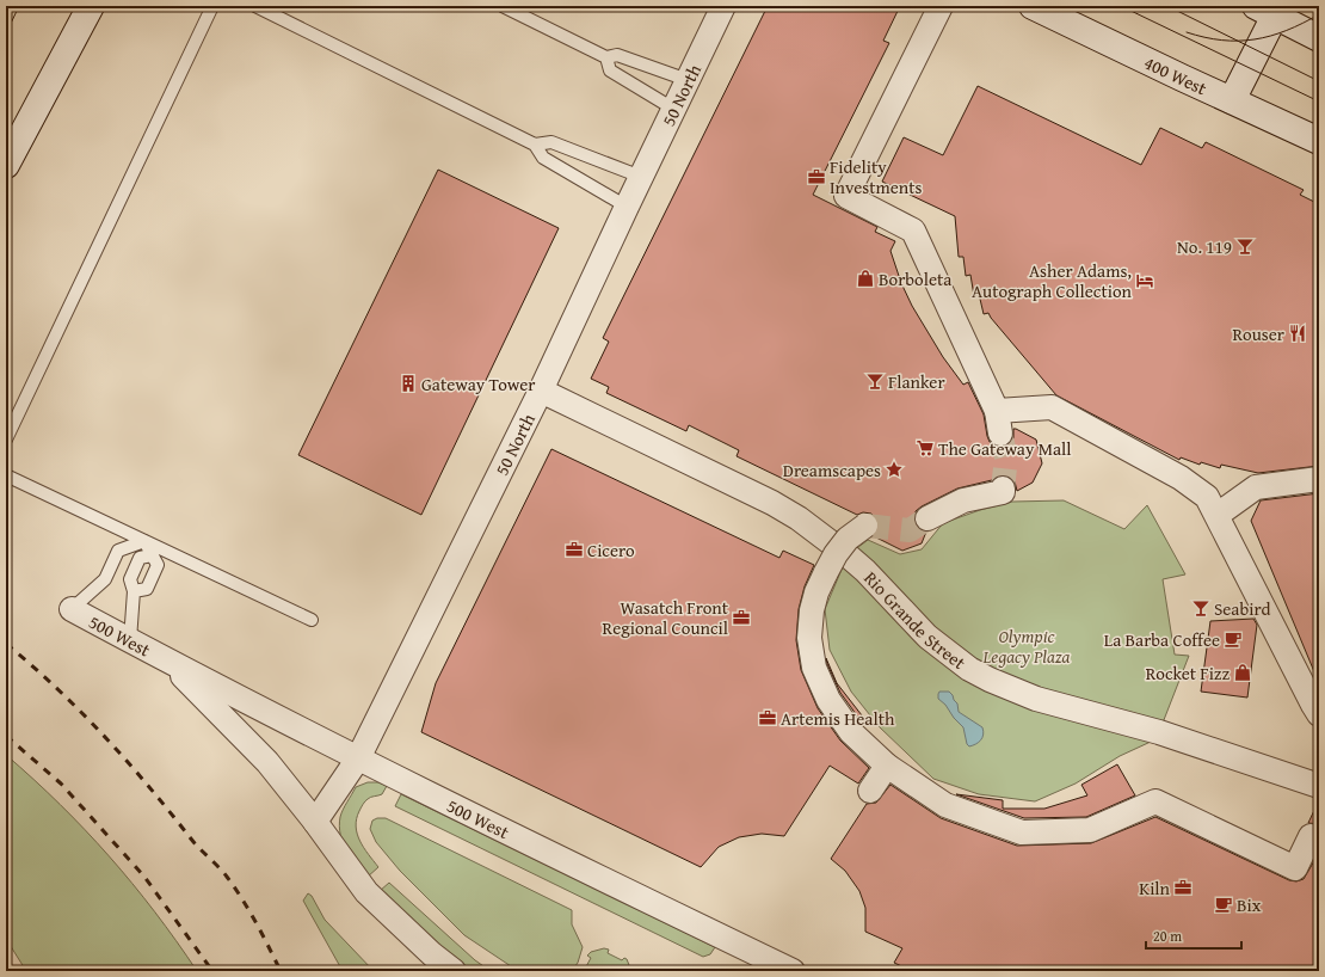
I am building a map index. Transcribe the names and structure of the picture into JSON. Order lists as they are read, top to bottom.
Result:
{
  "streets": {
    "street": [
      "400 West",
      "50 North",
      "Rio Grande Street",
      "500 West"
    ]
  },
  "crossings": [
    ["50 North", "Rio Grande Street"],
    ["50 North", "500 West"]
  ],
  "parks": ["Olympic Legacy Plaza"],
  "places": {
    "office": [
      "Fidelity Investments",
      "Cicero",
      "Wasatch Front Regional Council",
      "Artemis Health",
      "Kiln"
    ],
    "bar": ["No. 119", "Flanker", "Seabird"],
    "shop": ["Borboleta", "Rocket Fizz"],
    "hotel": ["Asher Adams, Autograph Collection"],
    "restaurant": ["Rouser"],
    "building": ["Gateway Tower"],
    "supermarket": ["The Gateway Mall"],
    "place": ["Dreamscapes"],
    "cafe": ["La Barba Coffee", "Bix"]
  },
  "scale_bar": "20 m"
}
